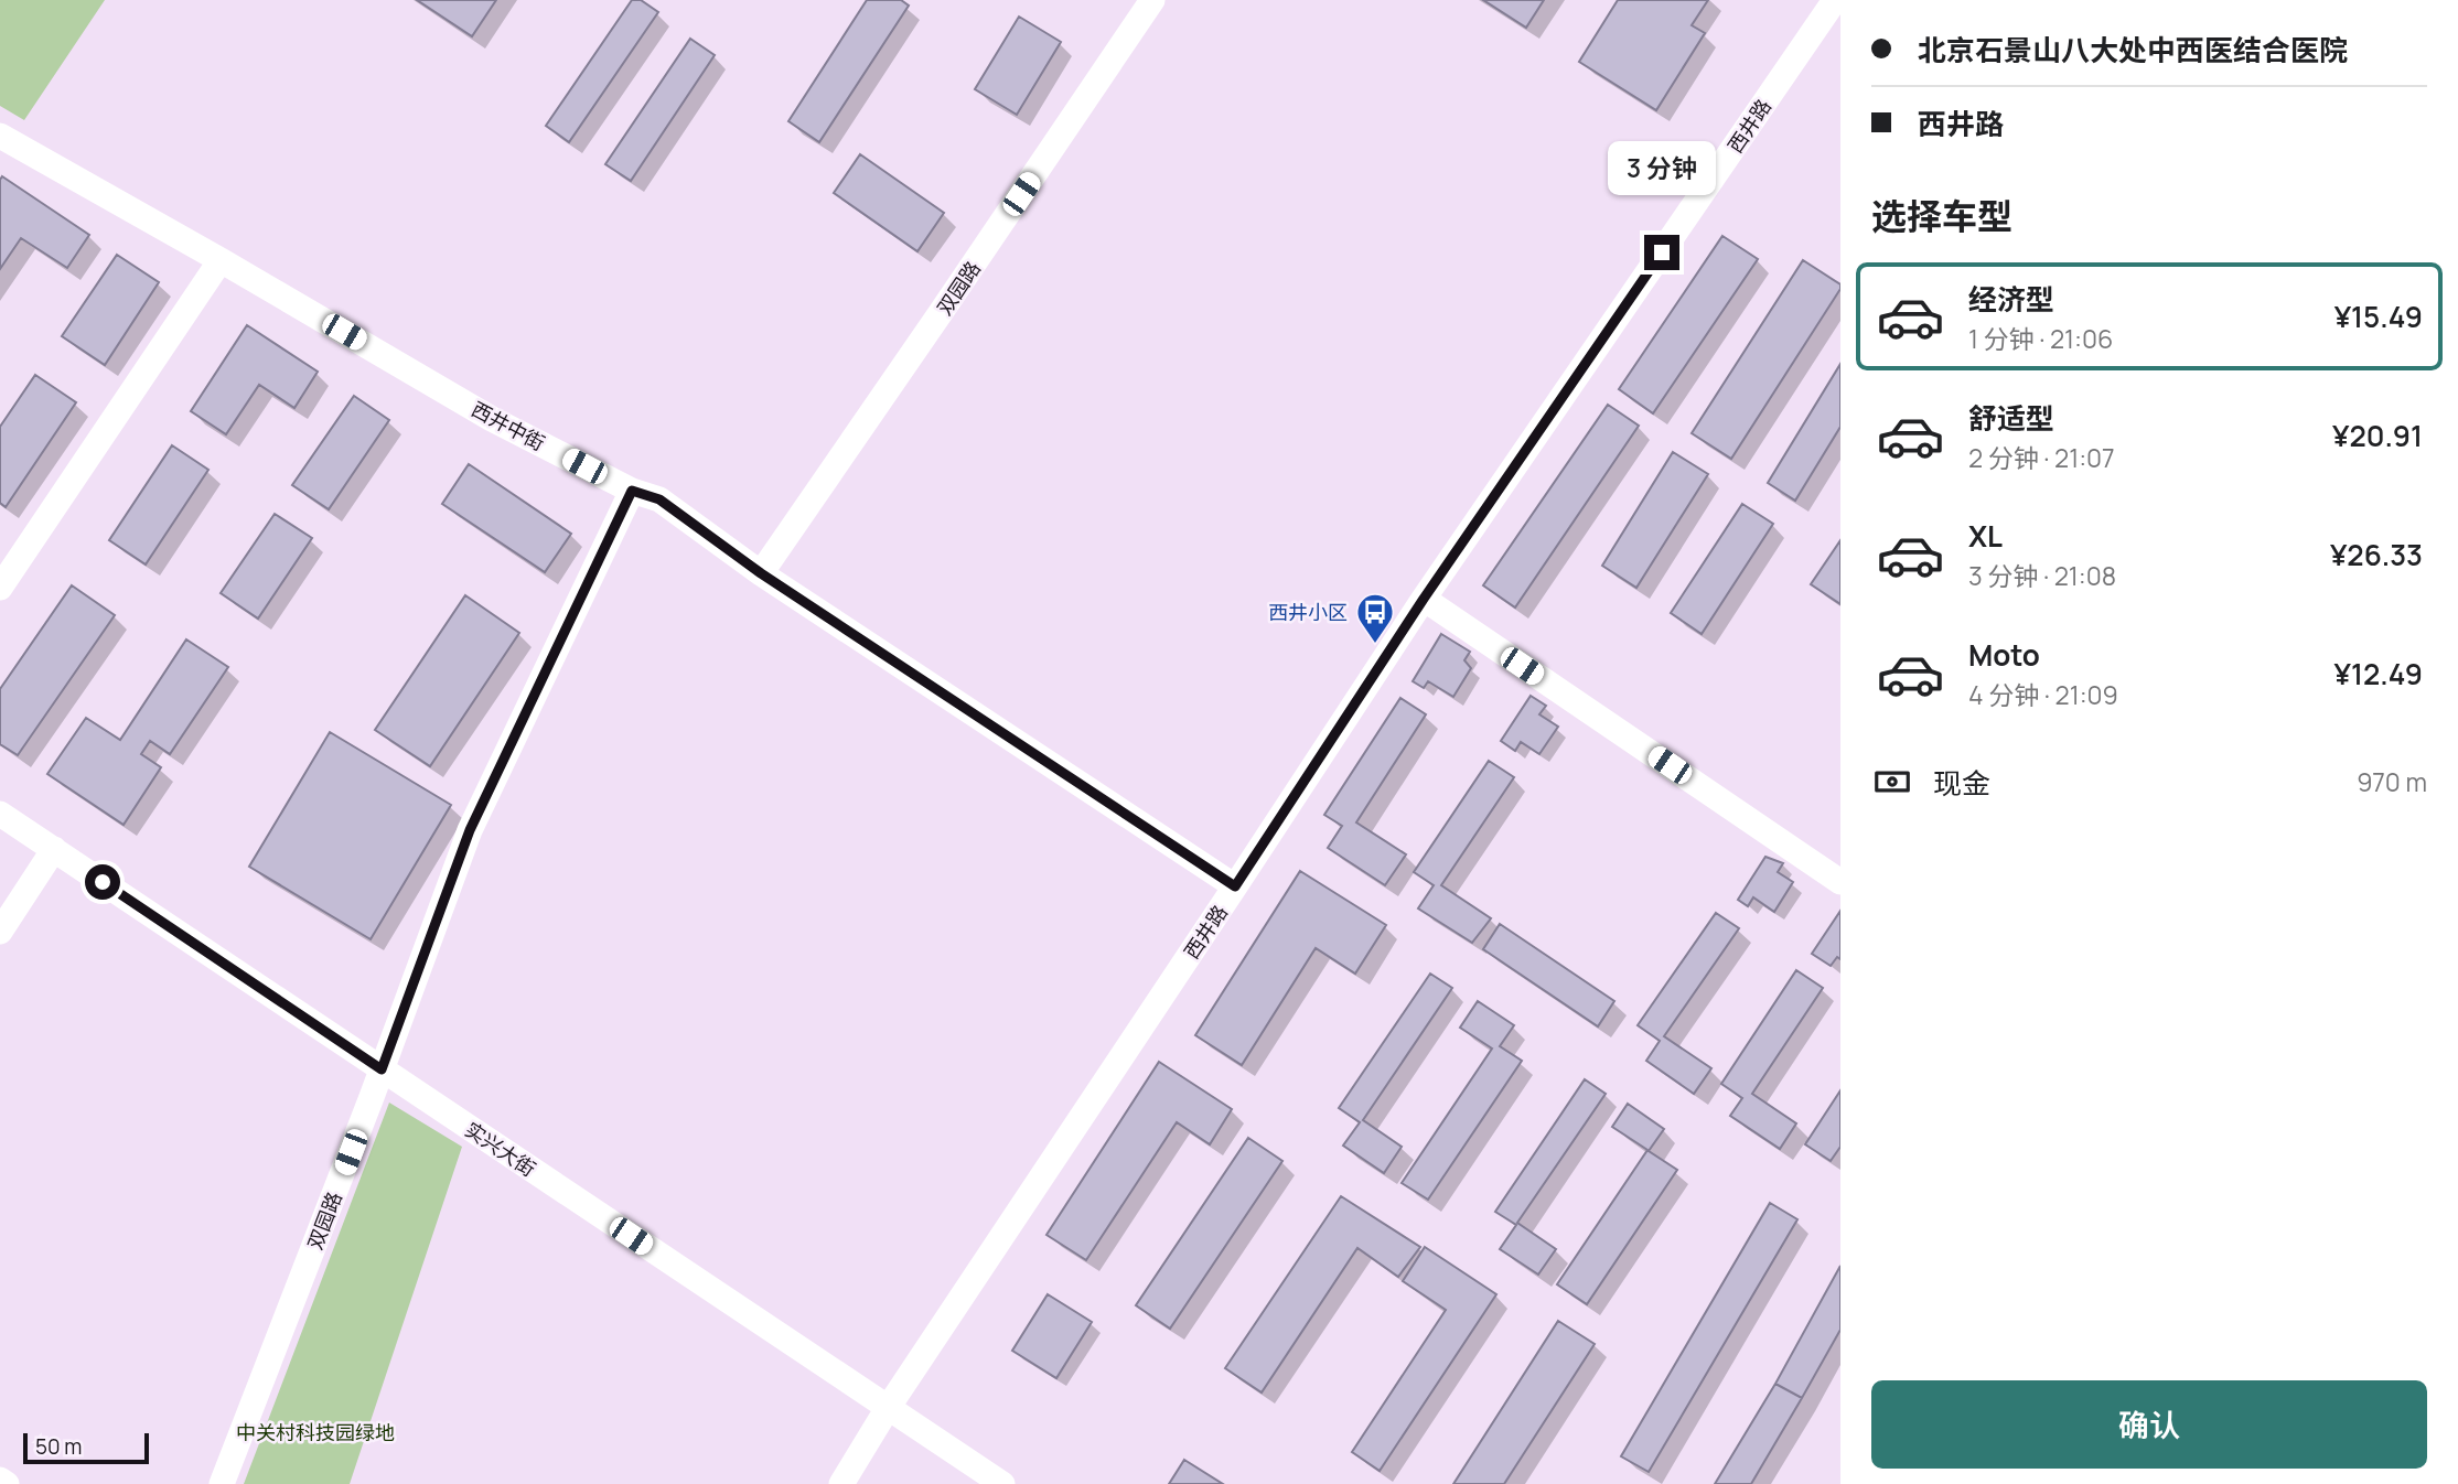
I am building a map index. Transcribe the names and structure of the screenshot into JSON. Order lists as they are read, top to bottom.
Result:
{
  "streets": {
    "street": [
      "西井路",
      "双园路",
      "西井中街",
      "实兴大街"
    ]
  },
  "crossings": [
    ["西井路", "西井中街"],
    ["西井路", "实兴大街"],
    ["双园路", "西井中街"],
    ["双园路", "实兴大街"]
  ],
  "parks": ["中关村科技园绿地"],
  "places": {
    "bus stop": ["西井小区"]
  },
  "scale_bar": "50 m",
  "page": {
    "banner": ["北京石景山八大处中西医结合医院", "西井路"],
    "bubble": "3 分钟",
    "heading": "选择车型",
    "list": [
      {
        "name": "经济型",
        "note": "1 分钟 · 21:06",
        "value": "¥15.49"
      },
      {
        "name": "舒适型",
        "note": "2 分钟 · 21:07",
        "value": "¥20.91"
      },
      {
        "name": "XL",
        "note": "3 分钟 · 21:08",
        "value": "¥26.33"
      },
      {
        "name": "Moto",
        "note": "4 分钟 · 21:09",
        "value": "¥12.49"
      }
    ],
    "pay": ["现金", "970 m"],
    "buttons": "确认",
    "scale": "50 m"
  }
}
